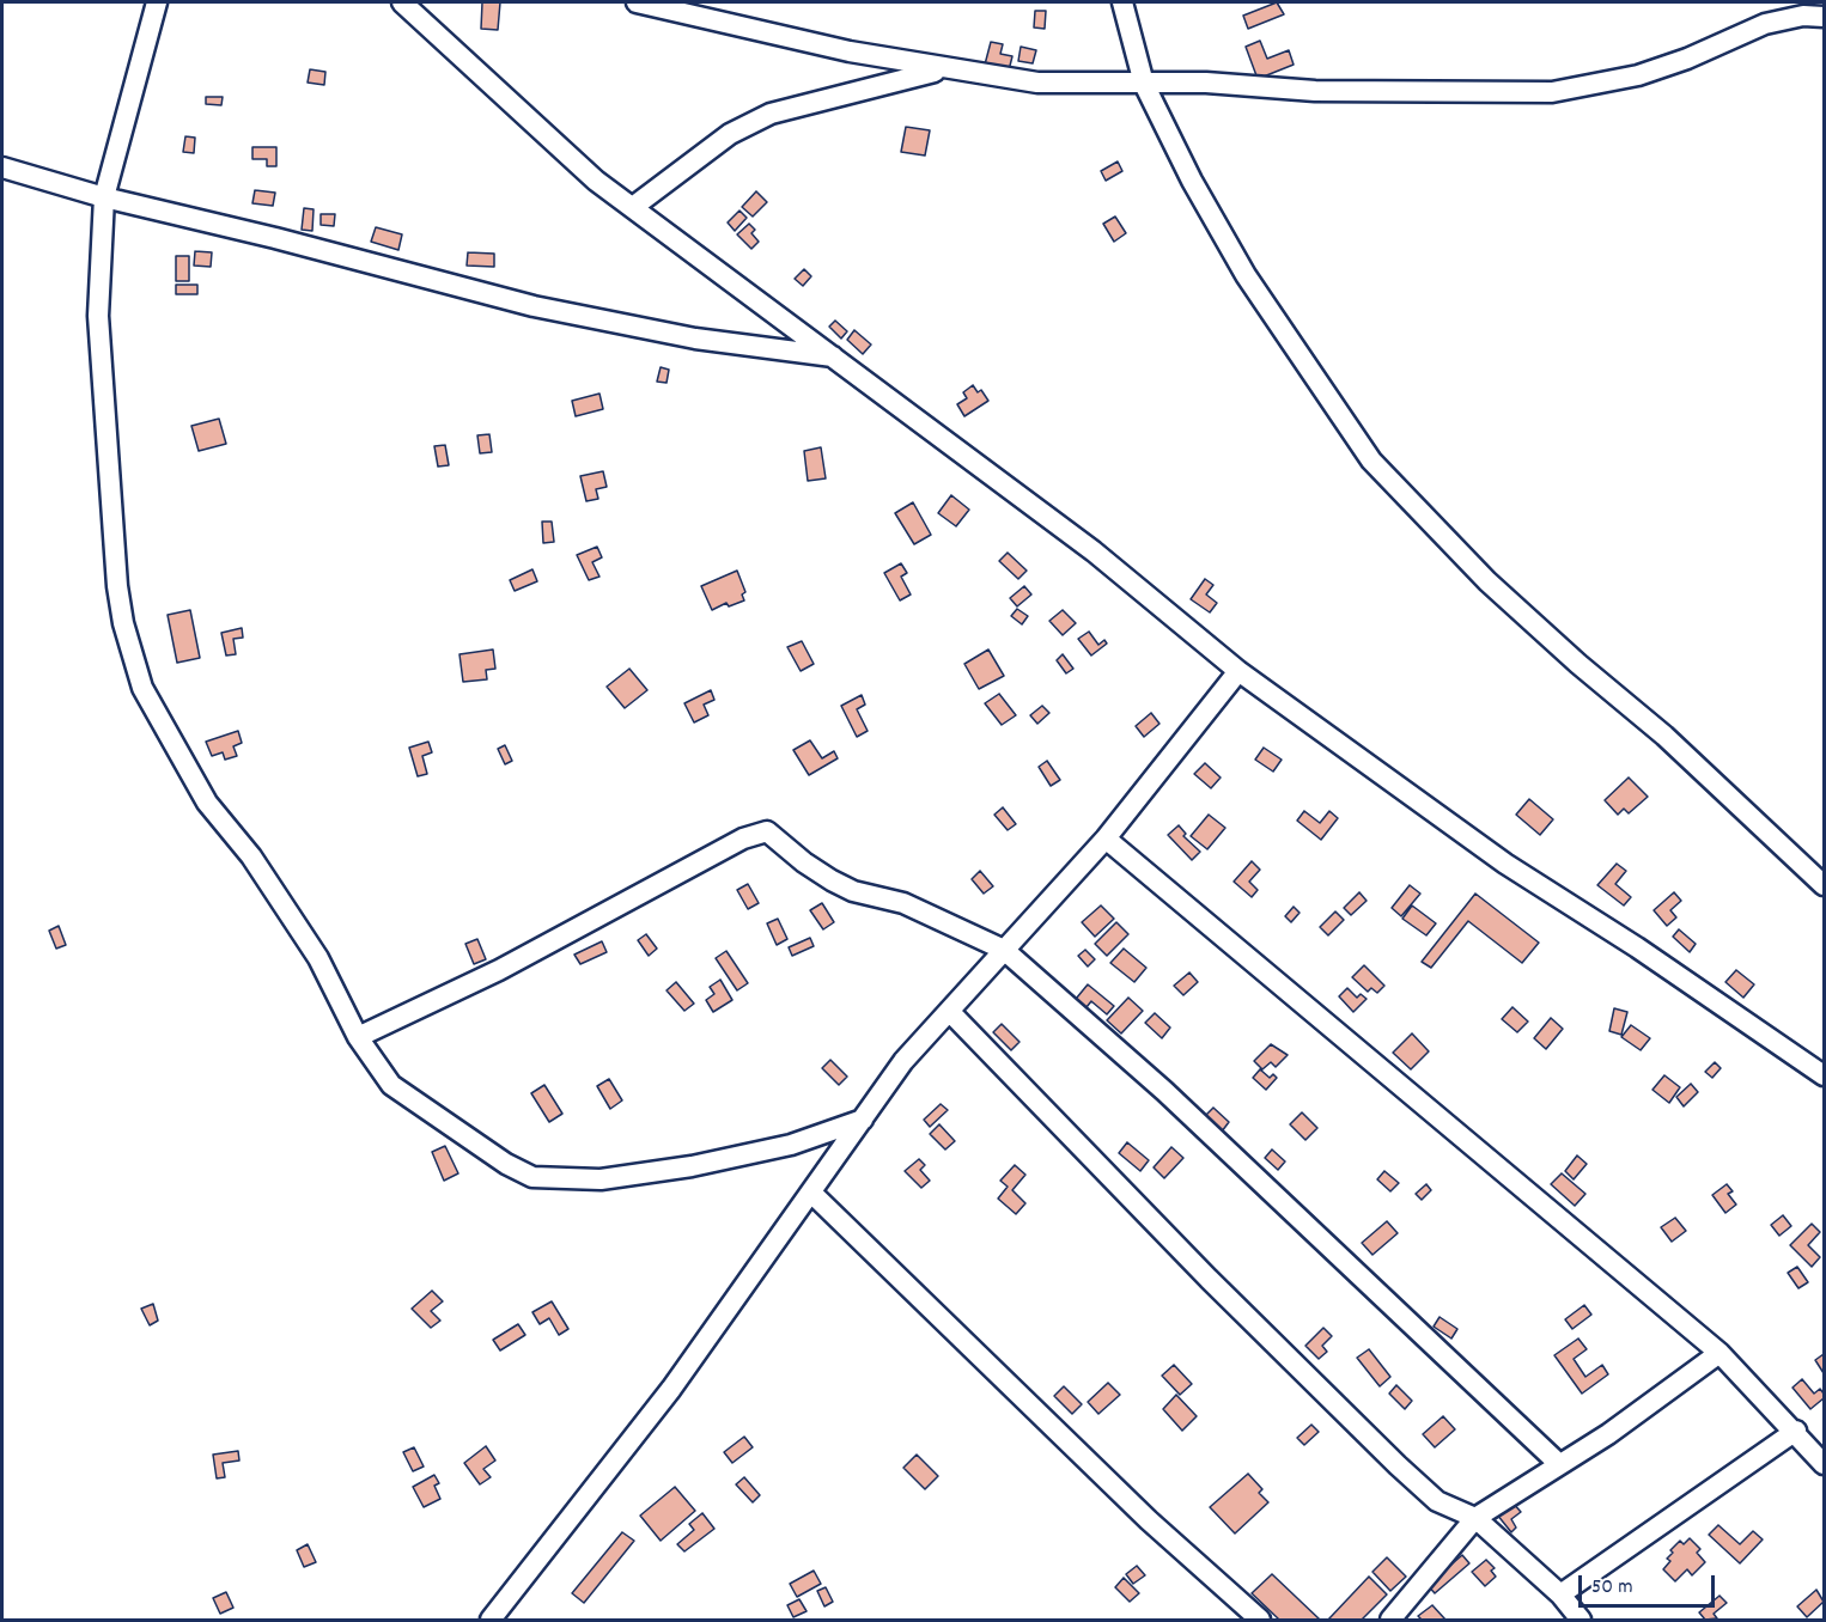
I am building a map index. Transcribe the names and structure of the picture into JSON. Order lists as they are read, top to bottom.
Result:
{
  "scale_bar": "50 m"
}
